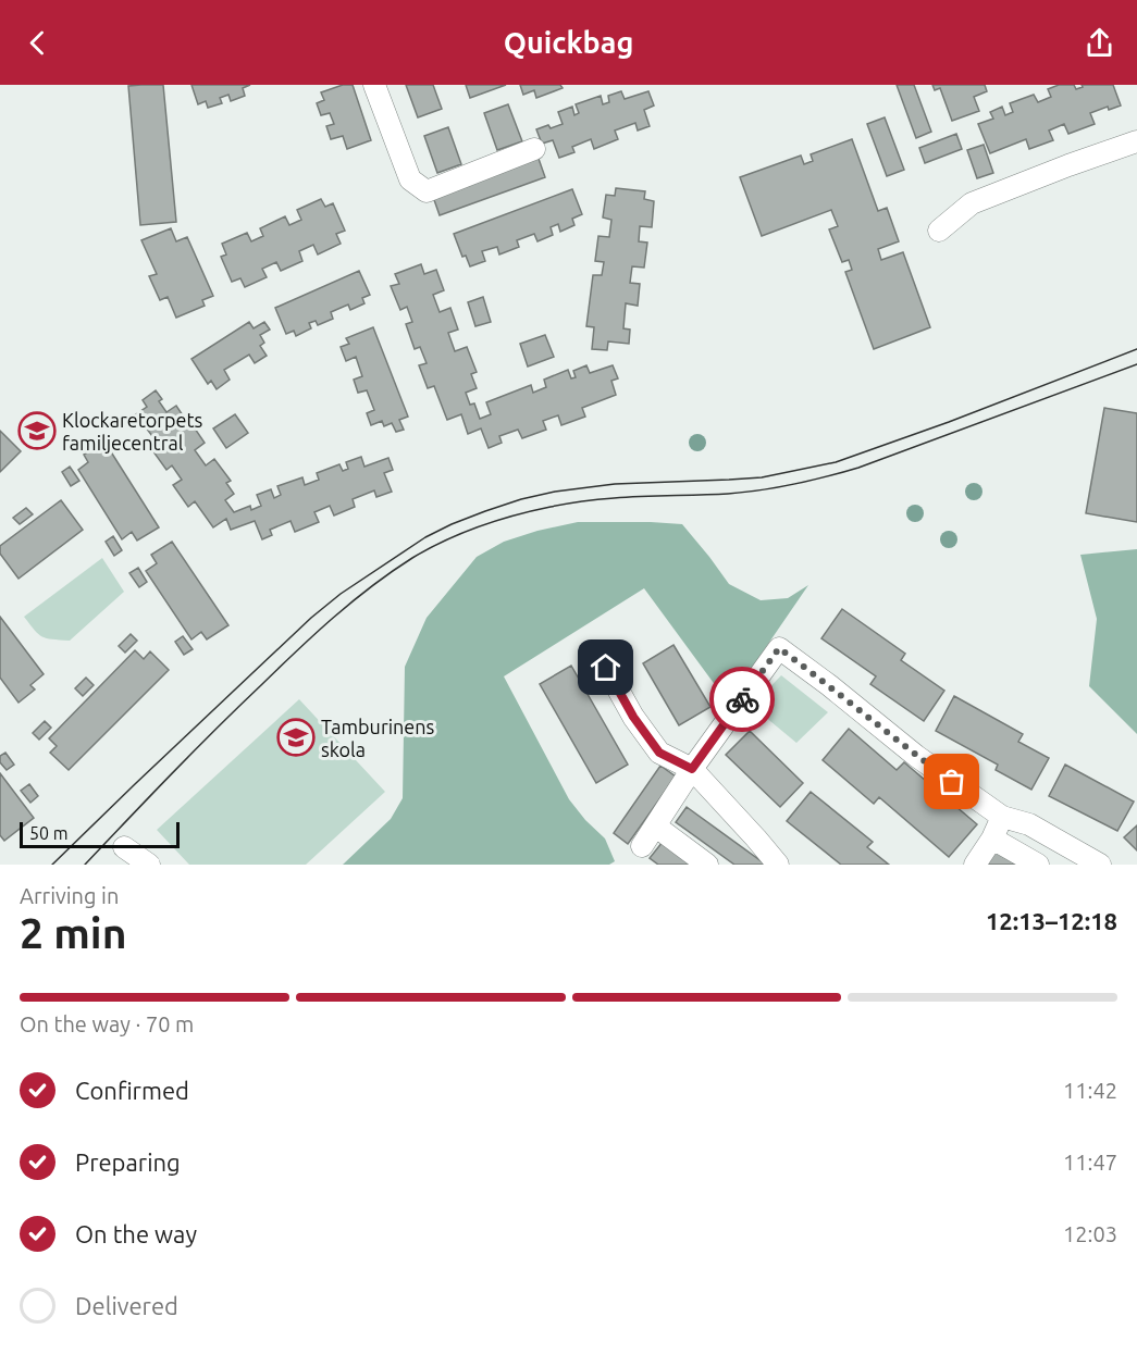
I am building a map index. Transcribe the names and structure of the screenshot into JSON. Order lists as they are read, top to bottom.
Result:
{
  "places": {
    "school or university": ["Klockaretorpets familjecentral", "Tamburinens skola"]
  },
  "scale_bar": "50 m",
  "page": {
    "header": "Quickbag",
    "scale": "50 m",
    "heading": ["2 min", "Arriving in", "12:13–12:18"],
    "bar": "On the way · 70 m",
    "list": [
      ["Confirmed", "11:42"],
      ["Preparing", "11:47"],
      ["On the way", "12:03"],
      "Delivered"
    ]
  }
}
